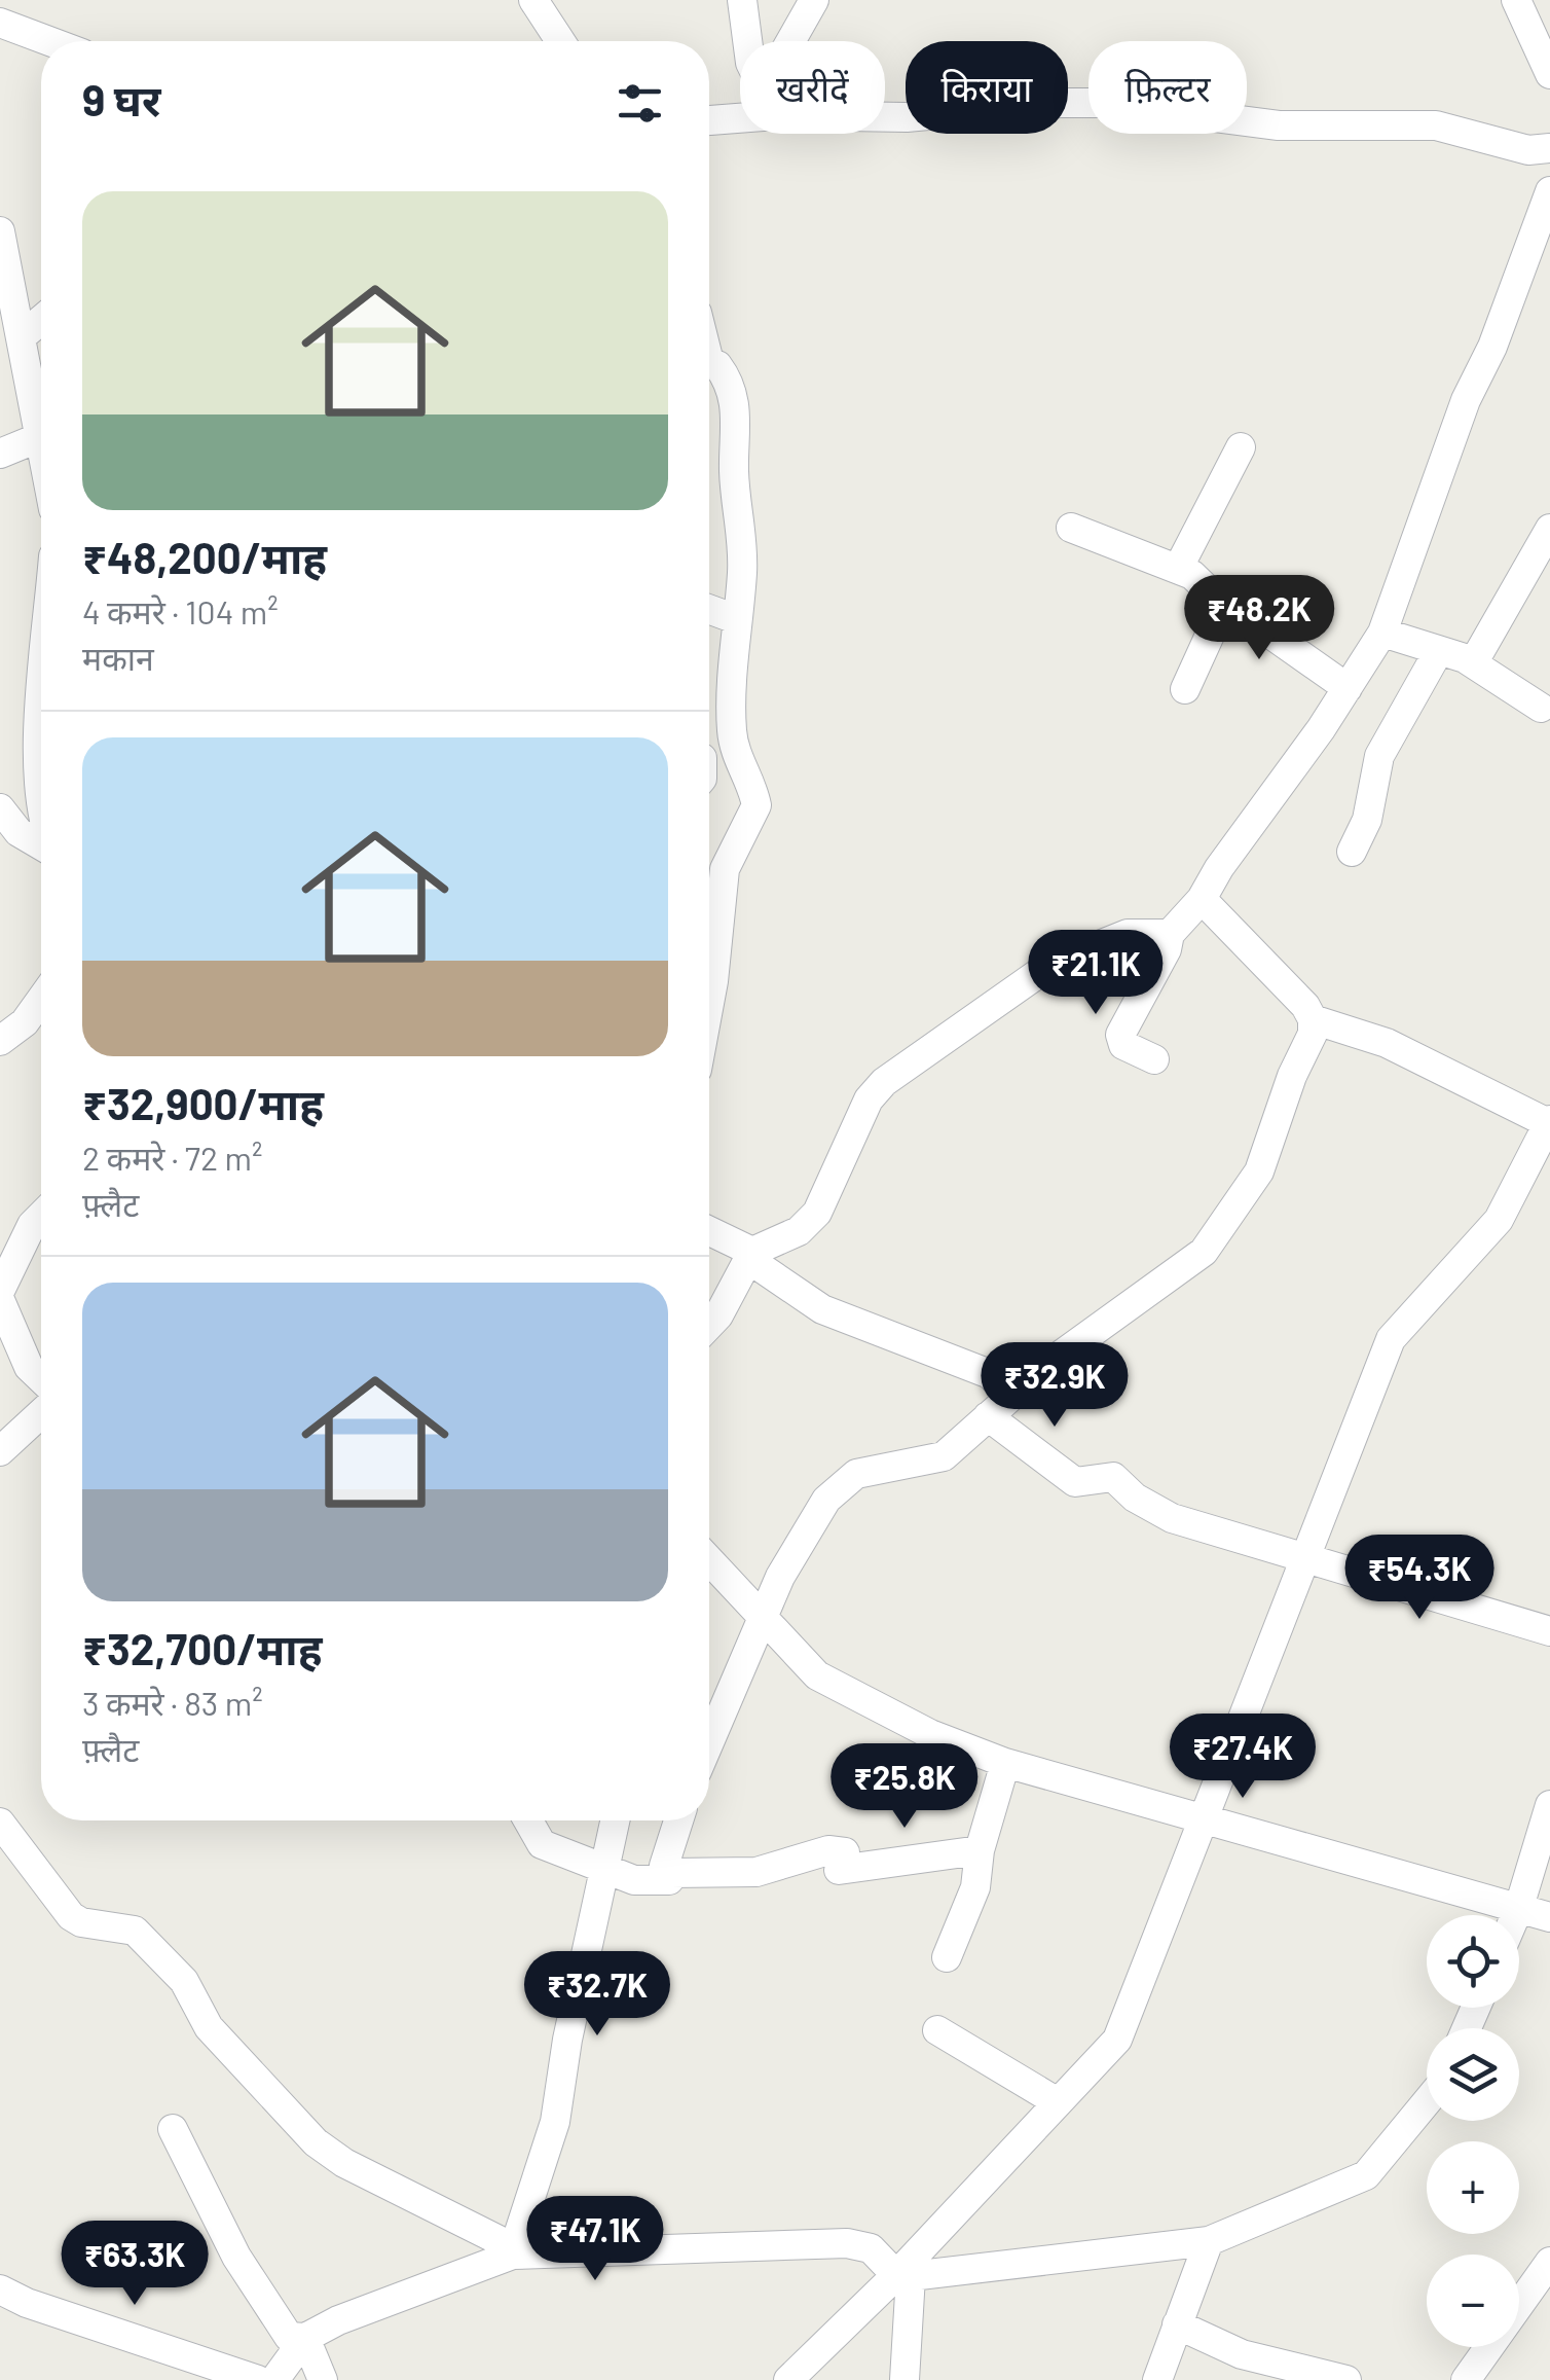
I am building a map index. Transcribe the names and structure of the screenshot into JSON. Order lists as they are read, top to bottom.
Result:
{
  "page": {
    "chip": ["खरीदें", "किराया", "फ़िल्टर"],
    "heading": "9 घर",
    "list": [
      {
        "name": "₹48,200/माह",
        "note": "4 कमरे · 104 m² · मकान"
      },
      {
        "name": "₹32,900/माह",
        "note": "2 कमरे · 72 m² · फ़्लैट"
      },
      {
        "name": "₹32,700/माह",
        "note": "3 कमरे · 83 m² · फ़्लैट"
      }
    ],
    "price": [
      "₹48.2K",
      "₹21.1K",
      "₹32.9K",
      "₹54.3K",
      "₹27.4K",
      "₹25.8K",
      "₹32.7K",
      "₹47.1K",
      "₹63.3K"
    ],
    "map_buttons": ["+", "−"]
  }
}
